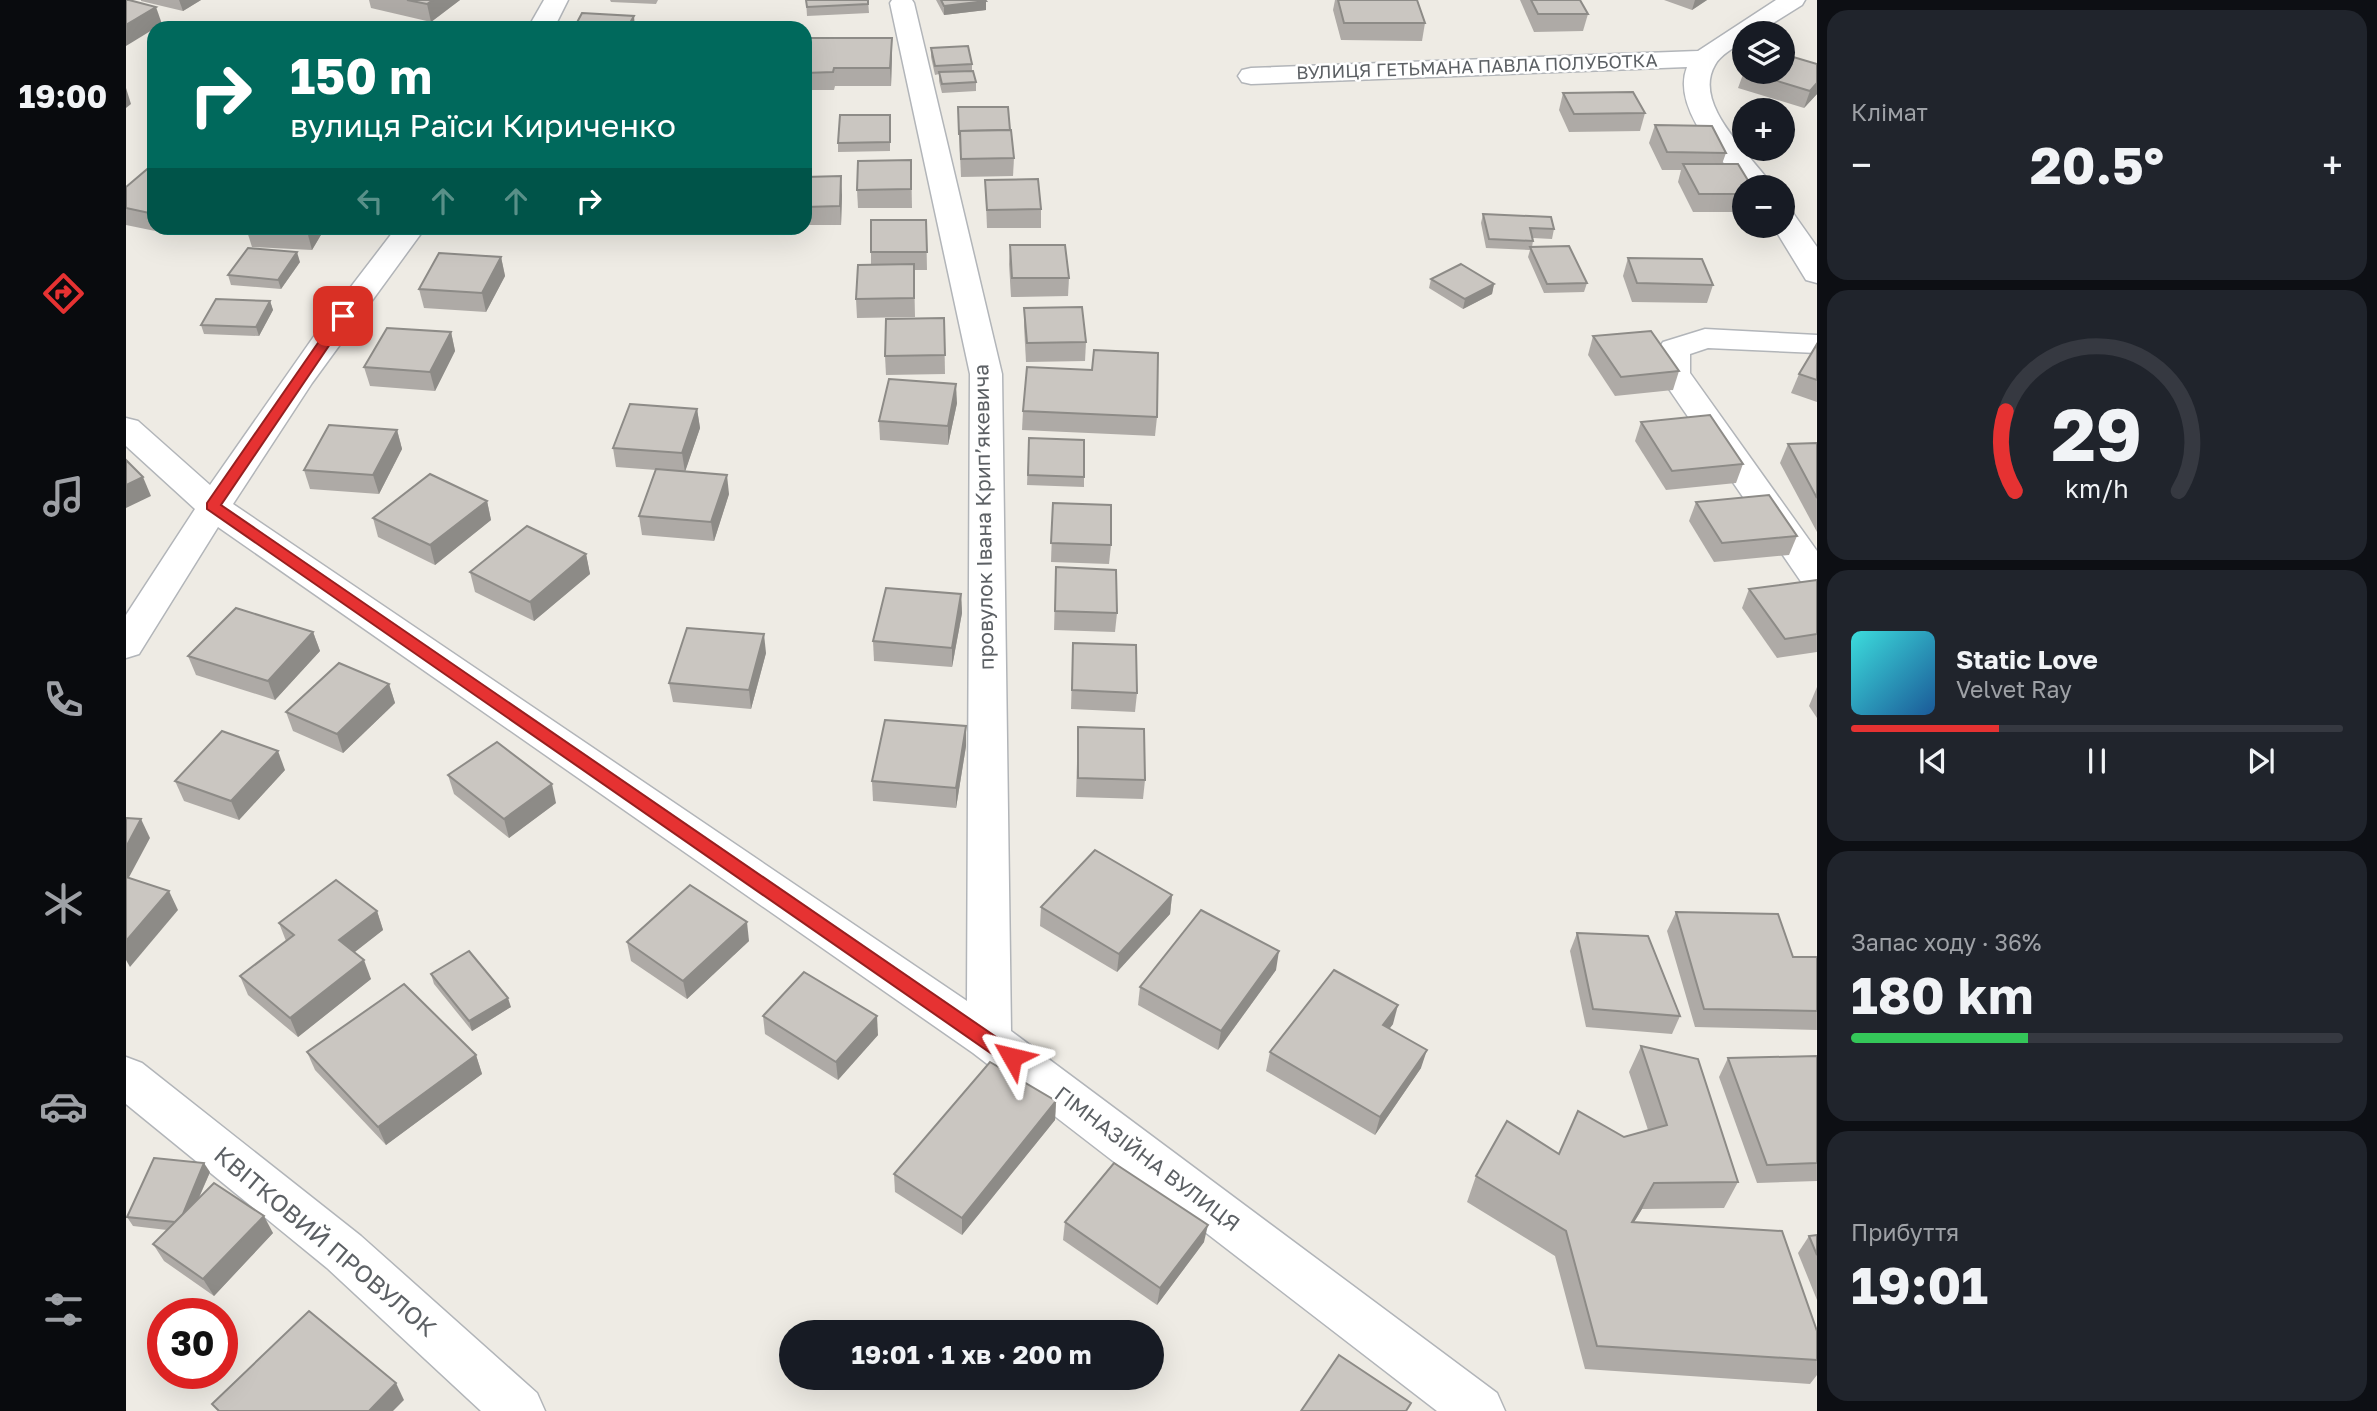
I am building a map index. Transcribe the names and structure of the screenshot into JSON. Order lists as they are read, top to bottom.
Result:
{
  "streets": {
    "street": [
      "ВУЛИЦЯ ГЕТЬМАНА ПАВЛА ПОЛУБОТКА",
      "провулок Івана Крипʼякевича",
      "ГІМНАЗІЙНА ВУЛИЦЯ",
      "КВІТКОВИЙ ПРОВУЛОК"
    ]
  },
  "crossings": [
    ["провулок Івана Крипʼякевича", "ГІМНАЗІЙНА ВУЛИЦЯ"]
  ],
  "page": {
    "tabs": "19:00",
    "tile": [
      "Клімат",
      ["Запас ходу · 36%", "180 km"],
      ["Прибуття", "19:01"]
    ],
    "map_buttons": ["+", "−"],
    "turn": ["150 m", "вулиця Раїси Кириченко"],
    "heat": ["−", "20.5°", "+"],
    "song": ["Static Love", "Velvet Ray"],
    "limit": "30",
    "trip": "19:01 · 1 хв · 200 m",
    "gauge": ["29", "km/h"]
  }
}
